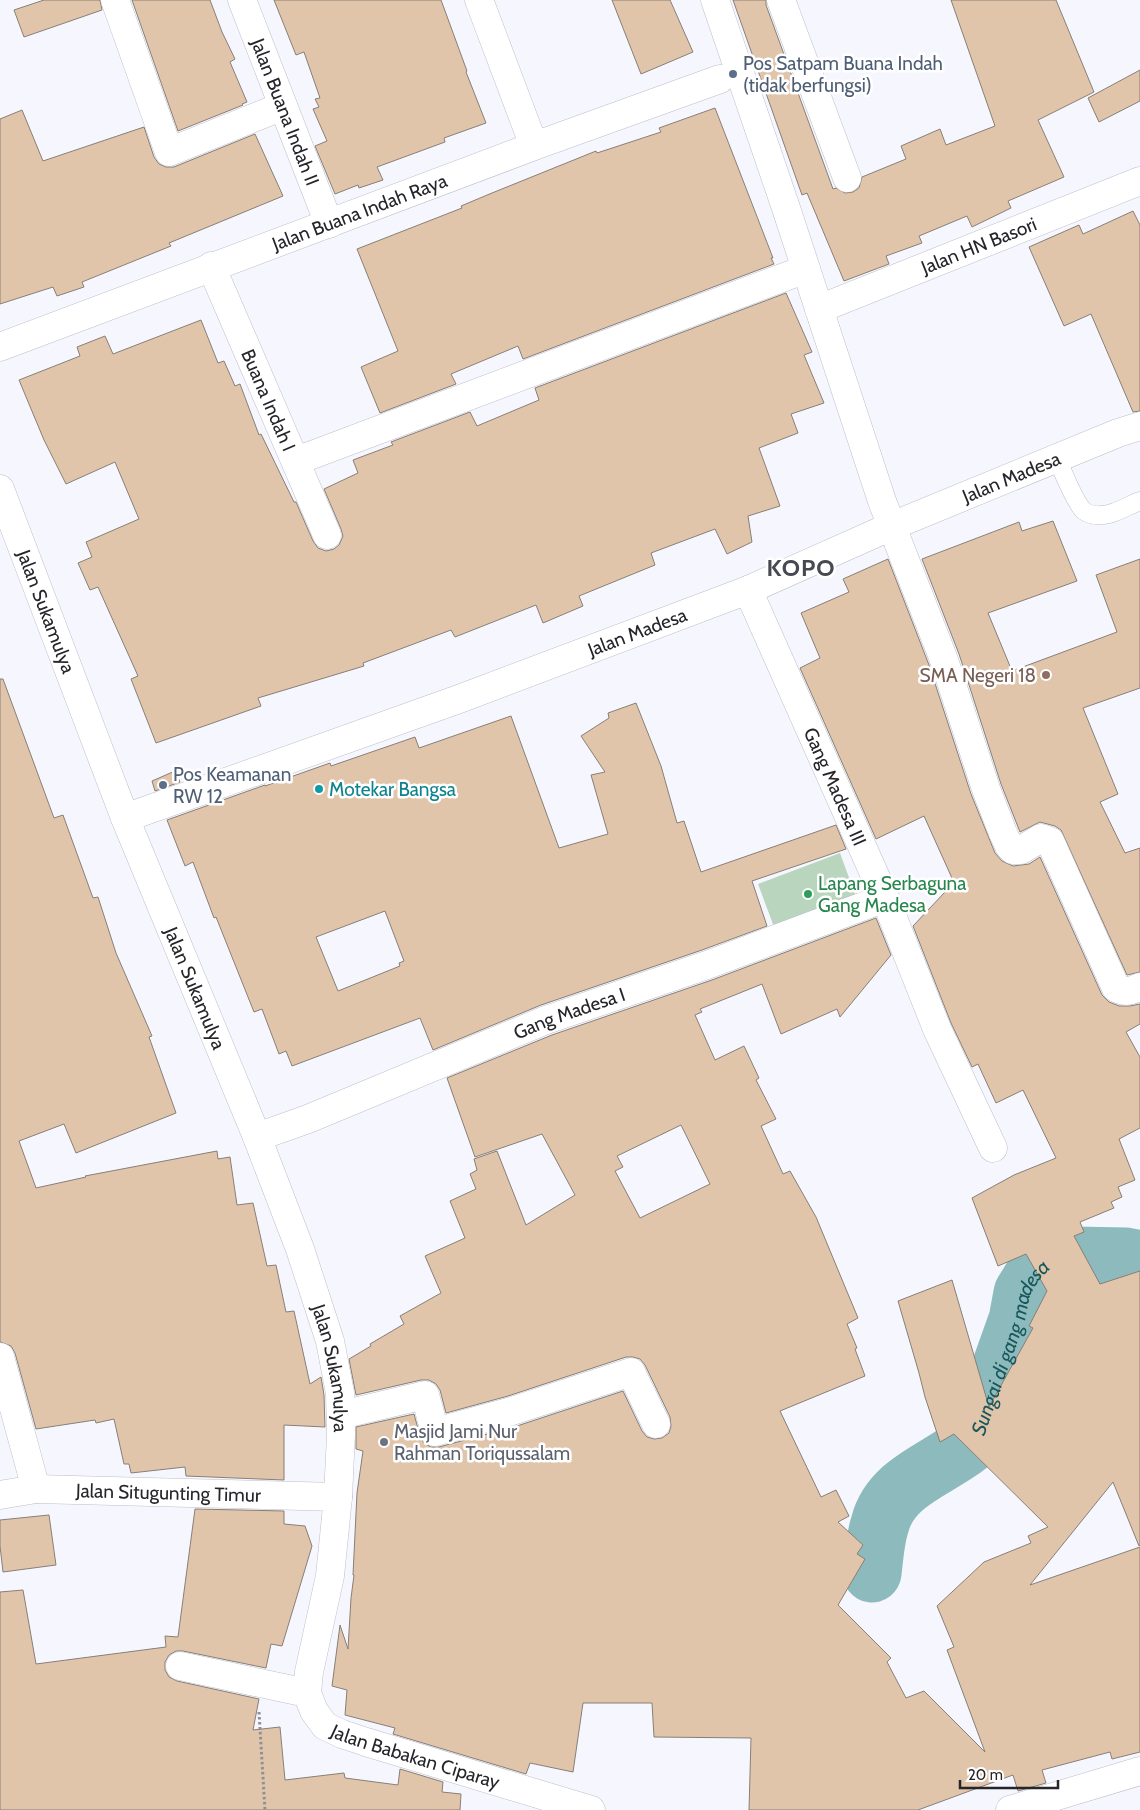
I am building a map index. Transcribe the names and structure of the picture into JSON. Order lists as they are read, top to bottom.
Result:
{
  "streets": {
    "street": [
      "Jalan Buana Indah II",
      "Jalan Buana Indah Raya",
      "Jalan HN Basori",
      "Buana Indah I",
      "Jalan Madesa",
      "Jalan Sukamulya",
      "Gang Madesa III",
      "Gang Madesa I",
      "Jalan Situgunting Timur",
      "Jalan Babakan Ciparay"
    ]
  },
  "crossings": [
    ["Jalan Buana Indah II", "Jalan Buana Indah Raya"],
    ["Jalan Buana Indah Raya", "Buana Indah I"],
    ["Jalan Madesa", "Jalan Sukamulya"],
    ["Jalan Madesa", "Gang Madesa III"],
    ["Jalan Sukamulya", "Gang Madesa I"],
    ["Jalan Sukamulya", "Jalan Situgunting Timur"],
    ["Gang Madesa III", "Gang Madesa I"]
  ],
  "districts": ["KOPO"],
  "water": ["Sungai di gang madesa"],
  "places": [
    "Pos Satpam Buana Indah (tidak berfungsi)",
    "SMA Negeri 18",
    "Pos Keamanan RW 12",
    "Motekar Bangsa",
    "Lapang Serbaguna Gang Madesa",
    "Masjid Jami Nur Rahman Toriqussalam"
  ],
  "scale_bar": "20 m"
}
